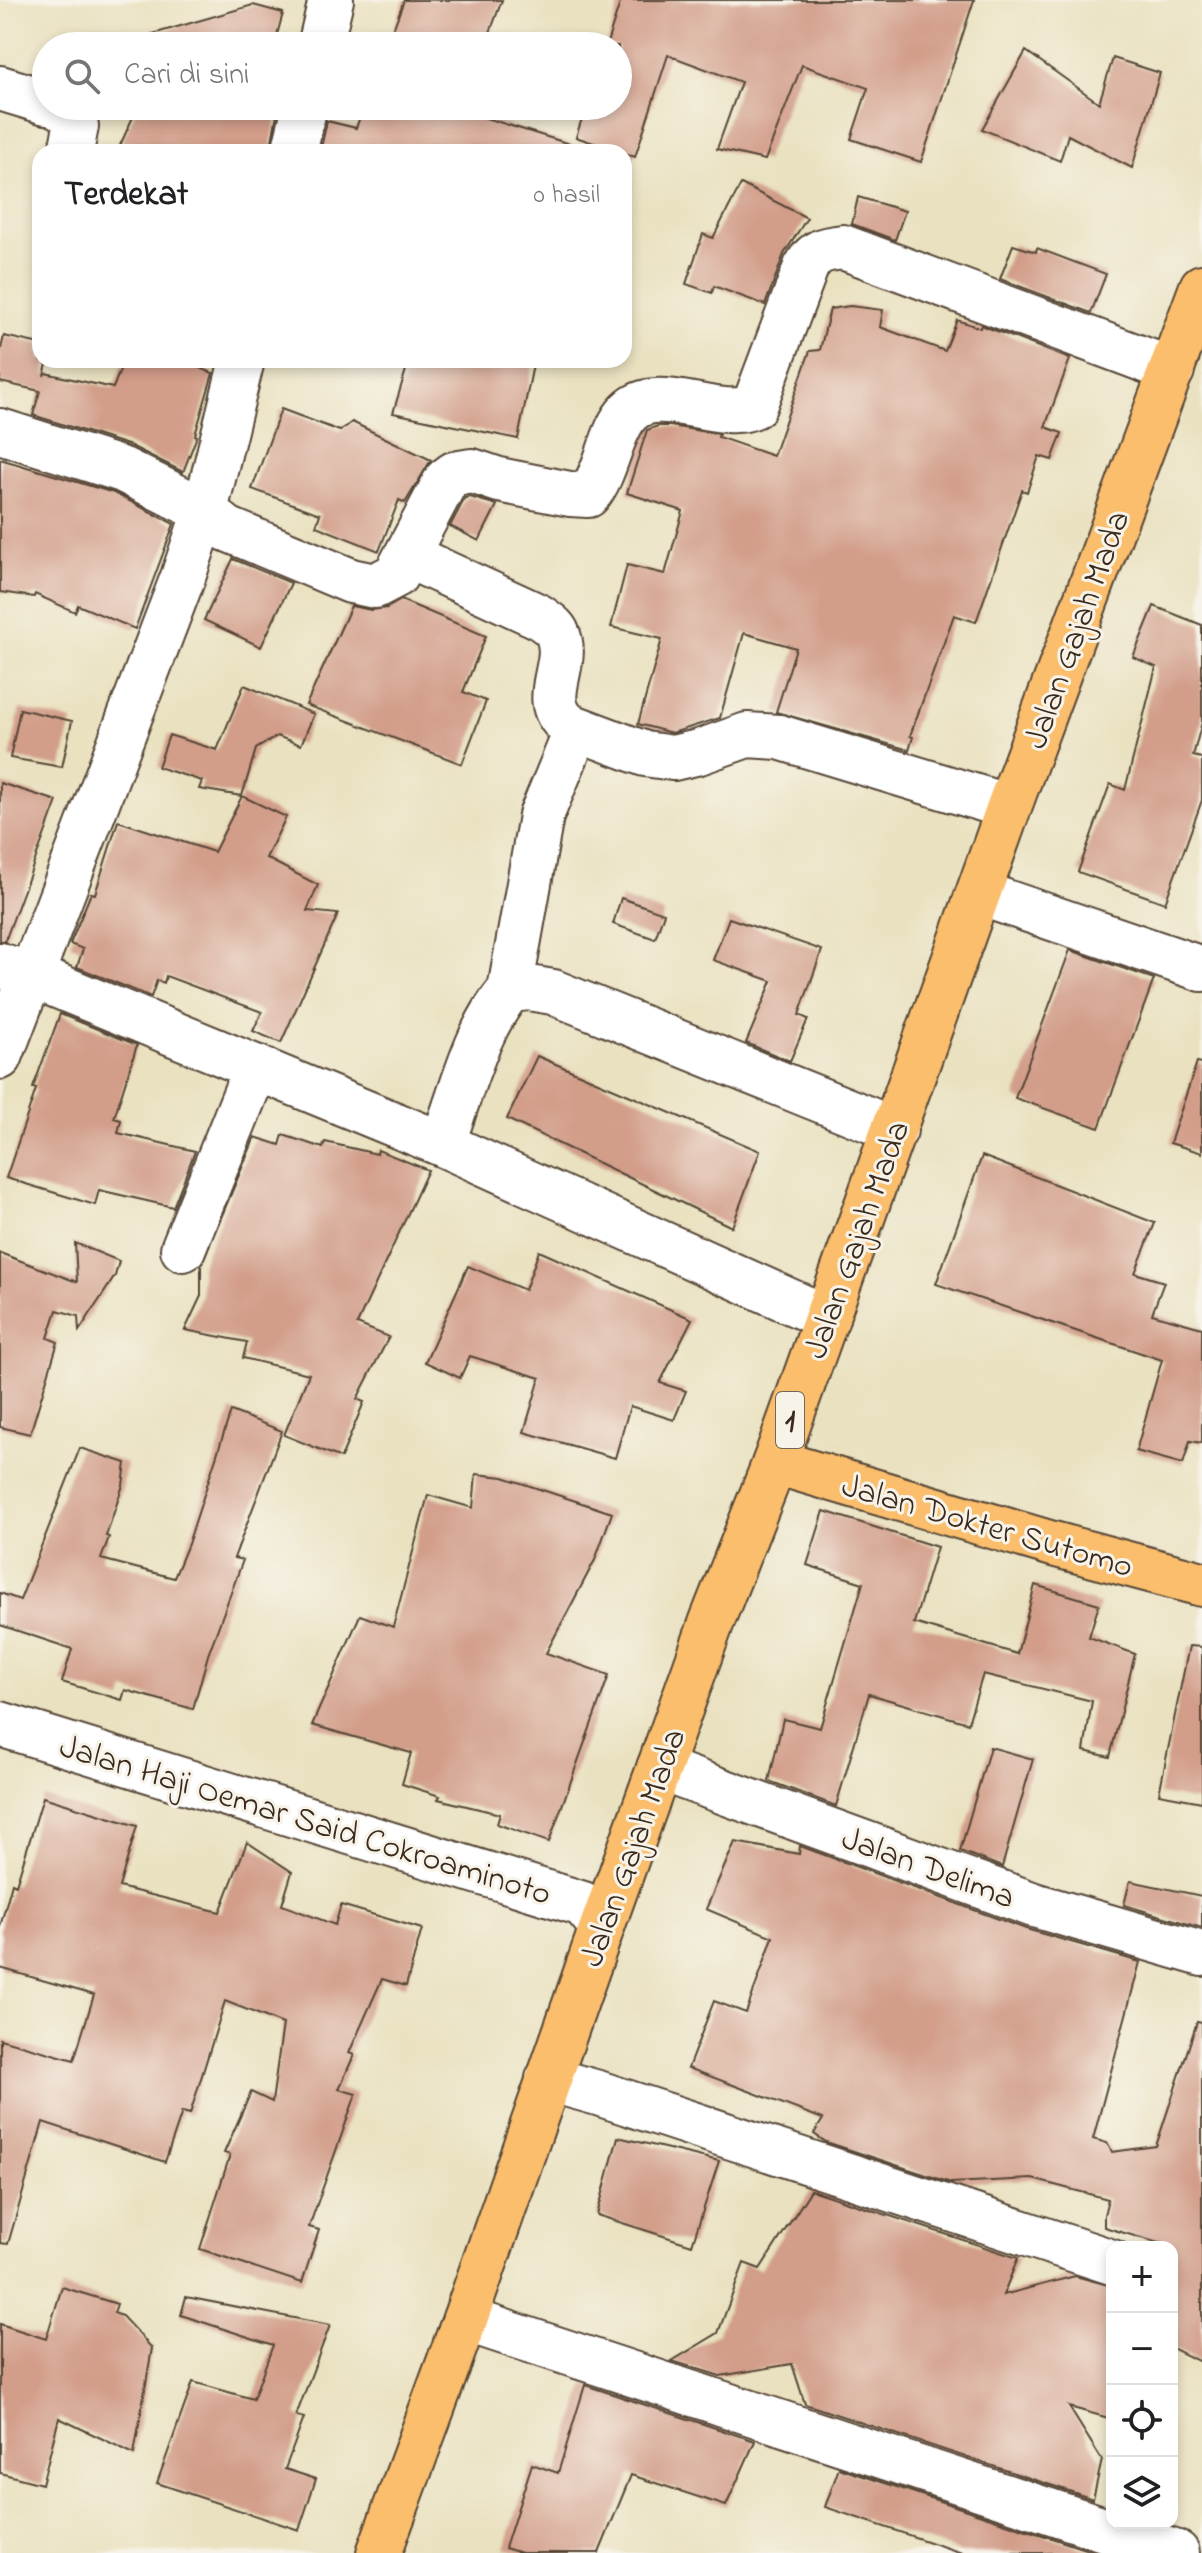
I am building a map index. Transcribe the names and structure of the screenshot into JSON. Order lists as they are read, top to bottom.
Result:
{
  "streets": {
    "main road": ["Jalan Gajah Mada", "1", "Jalan Dokter Sutomo"],
    "street": ["Jalan Haji Oemar Said Cokroaminoto", "Jalan Delima"]
  },
  "crossings": [
    ["Jalan Gajah Mada", "Jalan Dokter Sutomo"],
    ["Jalan Gajah Mada", "Jalan Haji Oemar Said Cokroaminoto"],
    ["Jalan Gajah Mada", "Jalan Delima"]
  ],
  "page": {
    "search": "Cari di sini",
    "heading": ["Terdekat", "0 hasil"],
    "map_buttons": ["+", "−"]
  }
}
